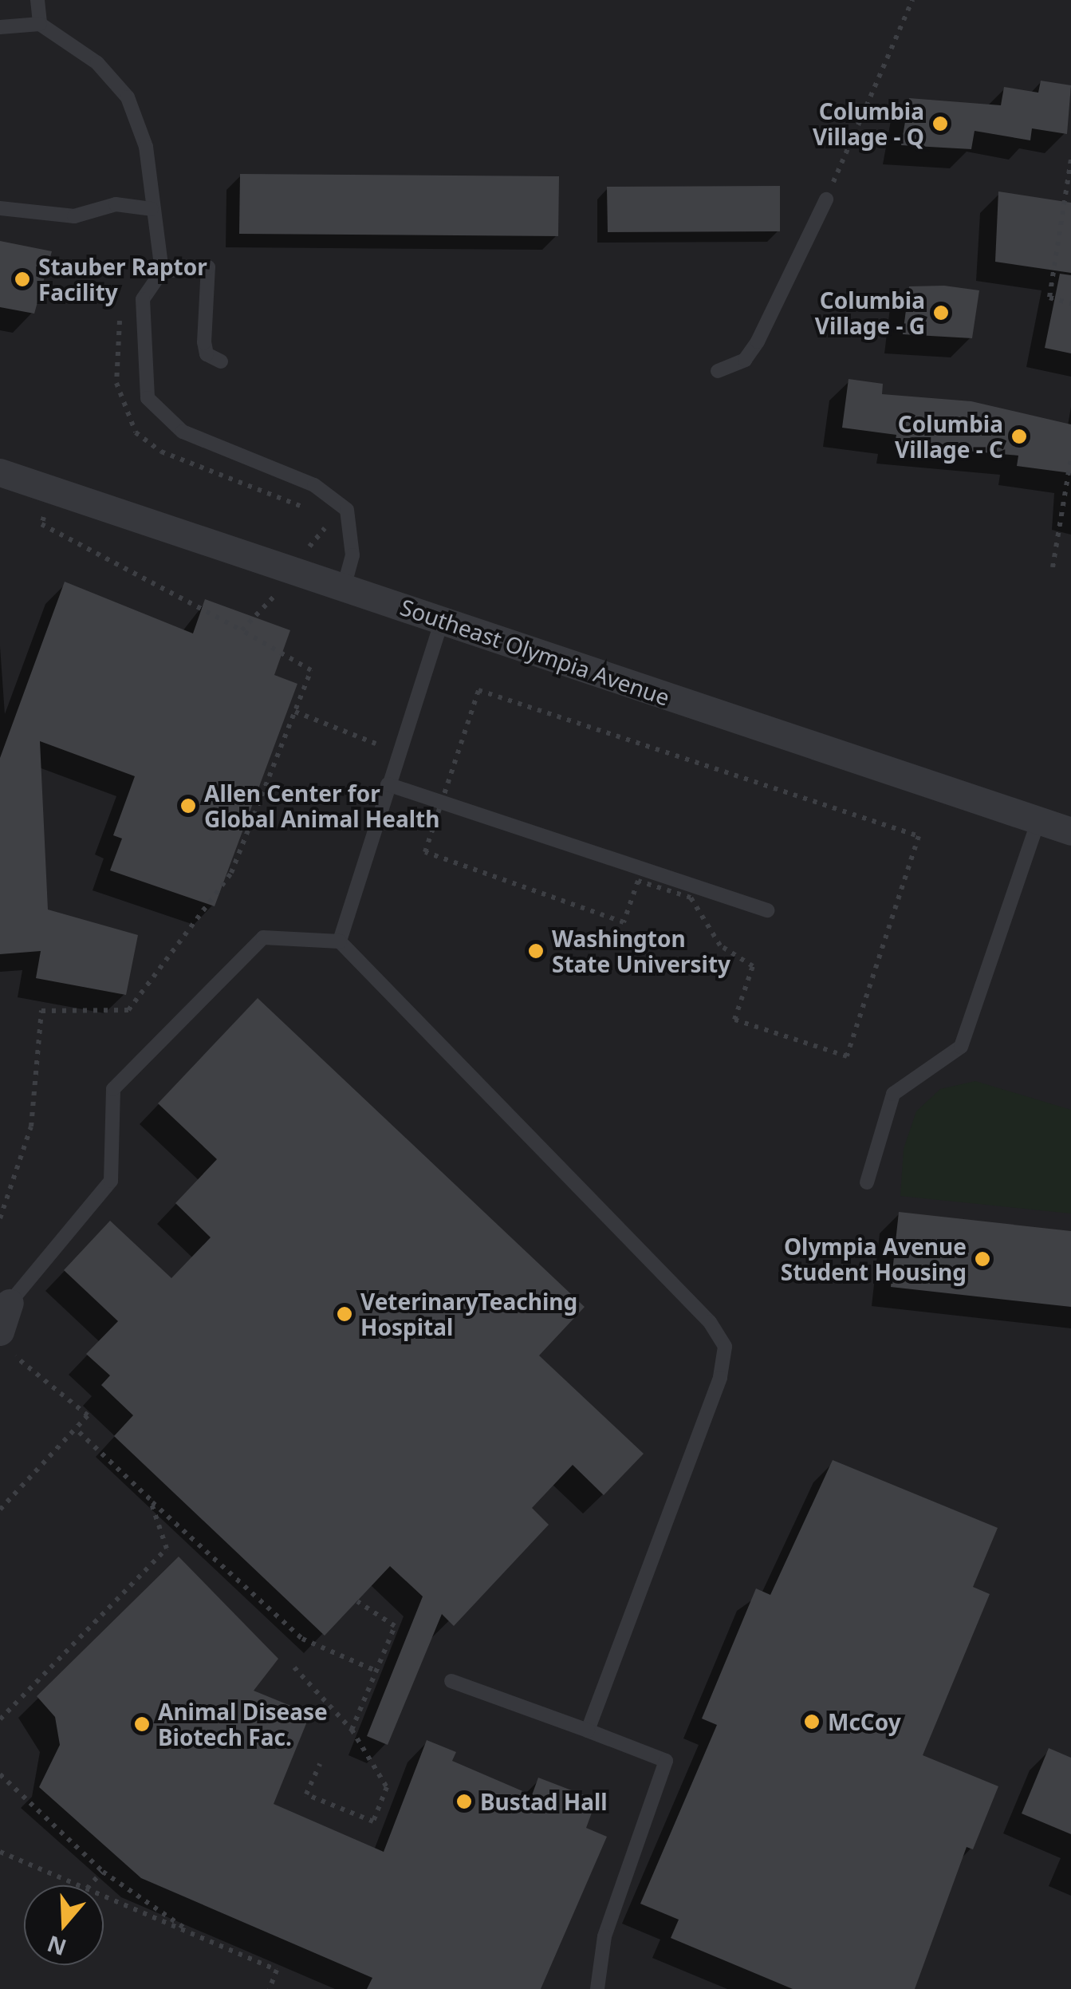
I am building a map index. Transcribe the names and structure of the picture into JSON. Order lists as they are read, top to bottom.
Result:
{
  "streets": {
    "street": ["Southeast Olympia Avenue"]
  },
  "places": [
    "Columbia Village - Q",
    "Stauber Raptor Facility",
    "Columbia Village - G",
    "Columbia Village - C",
    "Allen Center for Global Animal Health",
    "Washington State University",
    "Olympia Avenue Student Housing",
    "VeterinaryTeaching Hospital",
    "McCoy",
    "Animal Disease Biotech Fac.",
    "Bustad Hall"
  ],
  "north": "bottom"
}
